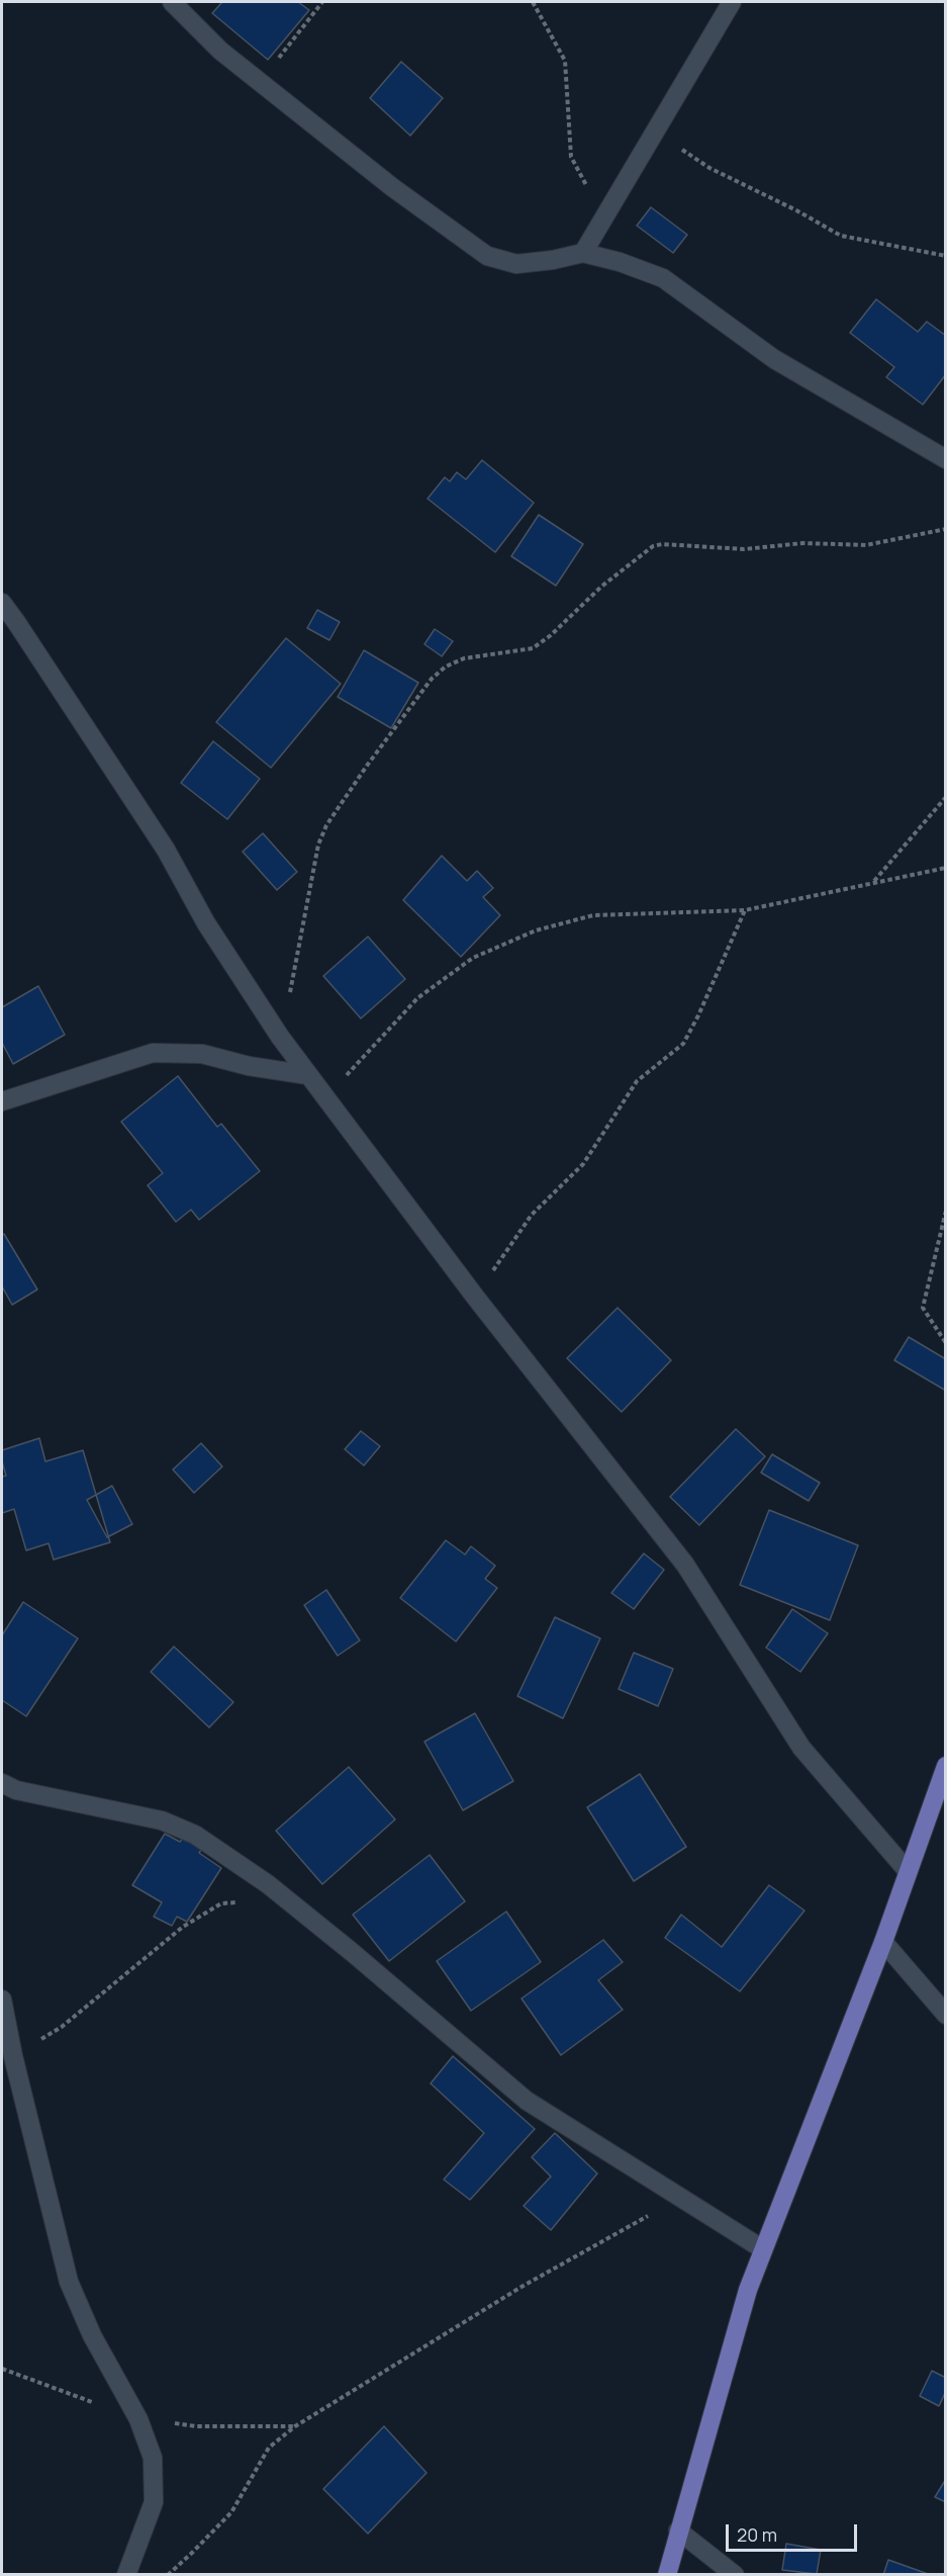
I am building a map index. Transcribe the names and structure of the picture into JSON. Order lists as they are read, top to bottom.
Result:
{
  "scale_bar": "20 m"
}
